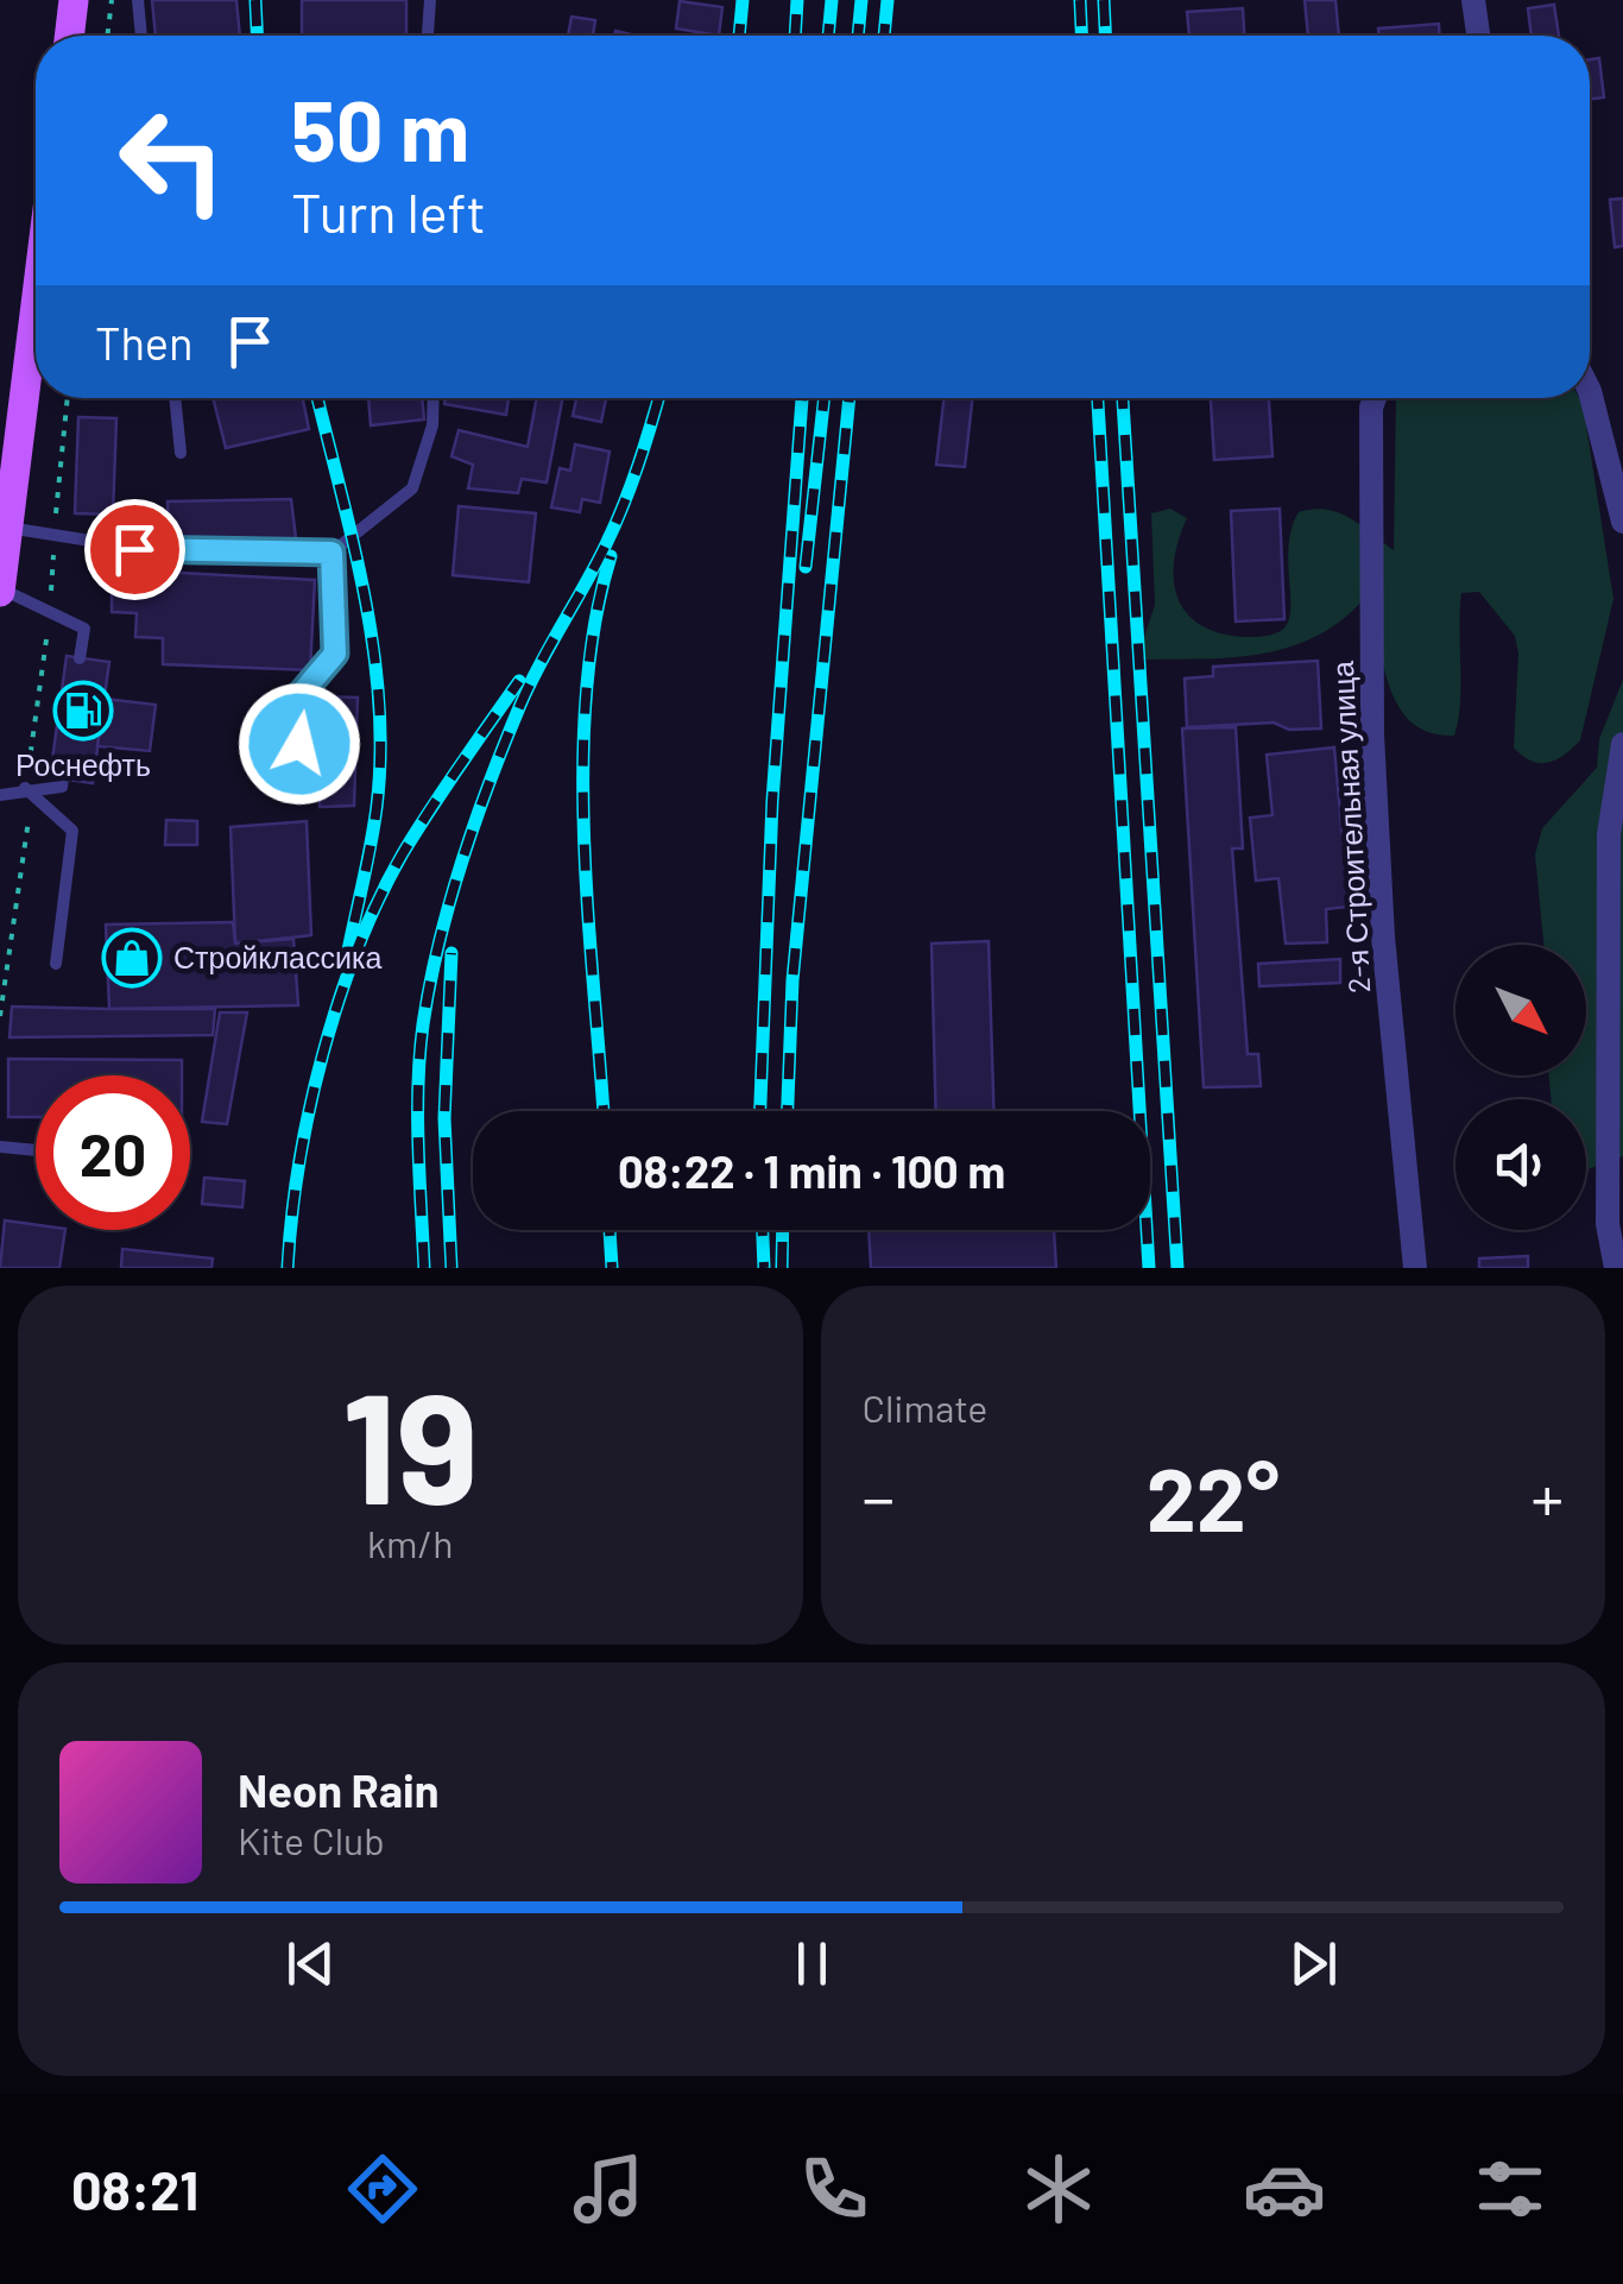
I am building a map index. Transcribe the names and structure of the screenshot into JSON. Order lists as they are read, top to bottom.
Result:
{
  "streets": {
    "street": ["2-я Строительная улица"]
  },
  "places": {
    "fuel station": ["Роснефть"],
    "shop": ["Стройклассика"]
  },
  "north": "bottom right",
  "page": {
    "turn": ["50 m", "Turn left"],
    "then": "Then",
    "limit": "20",
    "trip": "08:22 · 1 min · 100 m",
    "tile": [
      ["19", "km/h"],
      "Climate"
    ],
    "heat": ["−", "22°", "+"],
    "song": ["Neon Rain", "Kite Club"],
    "tabs": "08:21"
  }
}
